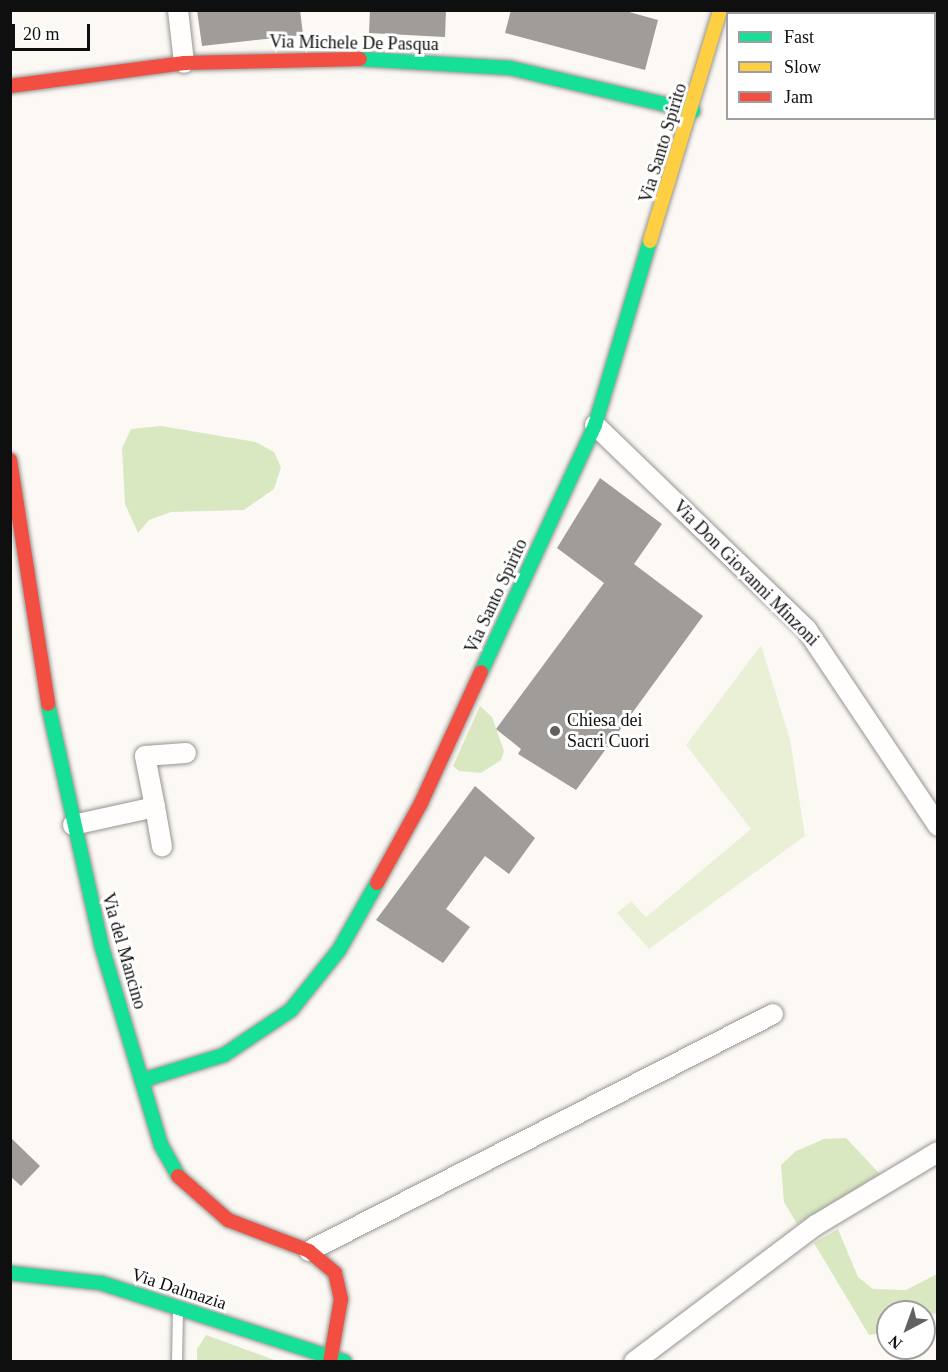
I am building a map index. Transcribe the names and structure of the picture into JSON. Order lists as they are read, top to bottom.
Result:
{
  "streets": {
    "street": [
      "Via Michele De Pasqua",
      "Via Santo Spirito",
      "Via Don Giovanni Minzoni",
      "Via del Mancino",
      "Via Dalmazia"
    ]
  },
  "crossings": [
    ["Via Michele De Pasqua", "Via Santo Spirito"],
    ["Via Santo Spirito", "Via Don Giovanni Minzoni"],
    ["Via Santo Spirito", "Via del Mancino"],
    ["Via del Mancino", "Via Dalmazia"]
  ],
  "places": ["Chiesa dei Sacri Cuori"],
  "legend": ["Fast", "Slow", "Jam"],
  "scale_bar": "20 m",
  "north": "bottom left"
}
